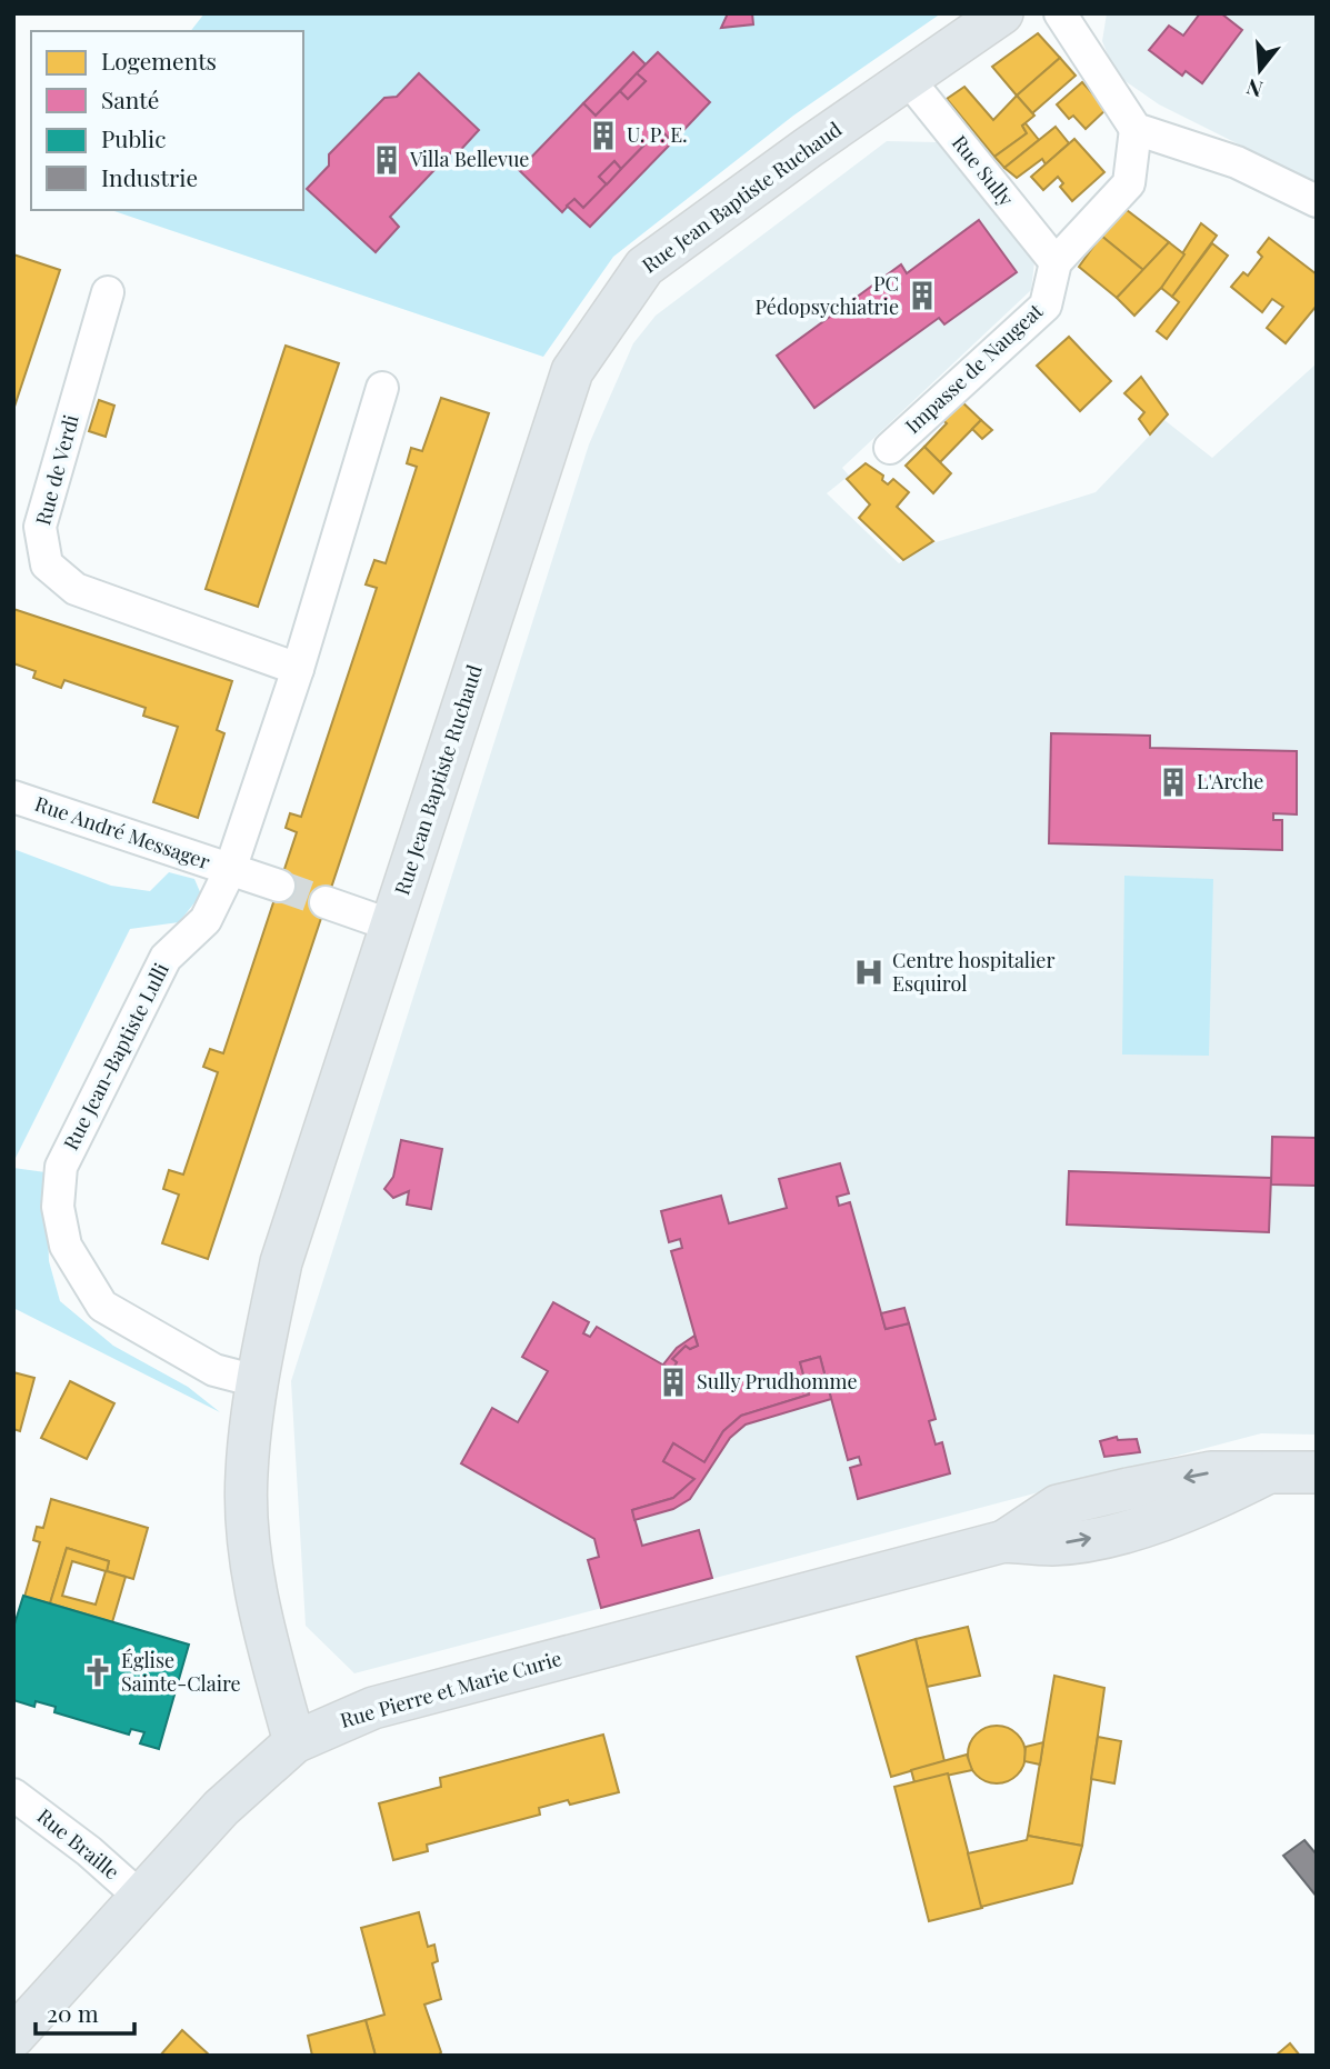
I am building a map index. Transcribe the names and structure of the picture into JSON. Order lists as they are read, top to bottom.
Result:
{
  "streets": {
    "main road": ["Rue Jean Baptiste Ruchaud", "Rue Pierre et Marie Curie"],
    "street": [
      "Rue Sully",
      "Impasse de Naugeat",
      "Rue de Verdi",
      "Rue André Messager",
      "Rue Jean-Baptiste Lulli",
      "Rue Braille"
    ]
  },
  "crossings": [
    ["Rue Sully", "Rue Jean Baptiste Ruchaud"],
    ["Rue Sully", "Impasse de Naugeat"],
    ["Rue Jean Baptiste Ruchaud", "Rue Jean-Baptiste Lulli"],
    ["Rue Jean Baptiste Ruchaud", "Rue Pierre et Marie Curie"],
    ["Rue de Verdi", "Rue Jean-Baptiste Lulli"],
    ["Rue André Messager", "Rue Jean-Baptiste Lulli"],
    ["Rue Pierre et Marie Curie", "Rue Braille"]
  ],
  "places": {
    "building": [
      "U. P. E.",
      "Villa Bellevue",
      "PC Pédopsychiatrie",
      "L'Arche",
      "Sully Prudhomme"
    ],
    "hospital": ["Centre hospitalier Esquirol"],
    "church": ["Église Sainte-Claire"]
  },
  "legend": [
    "Logements",
    "Santé",
    "Public",
    "Industrie"
  ],
  "scale_bar": "20 m",
  "north": "bottom"
}
